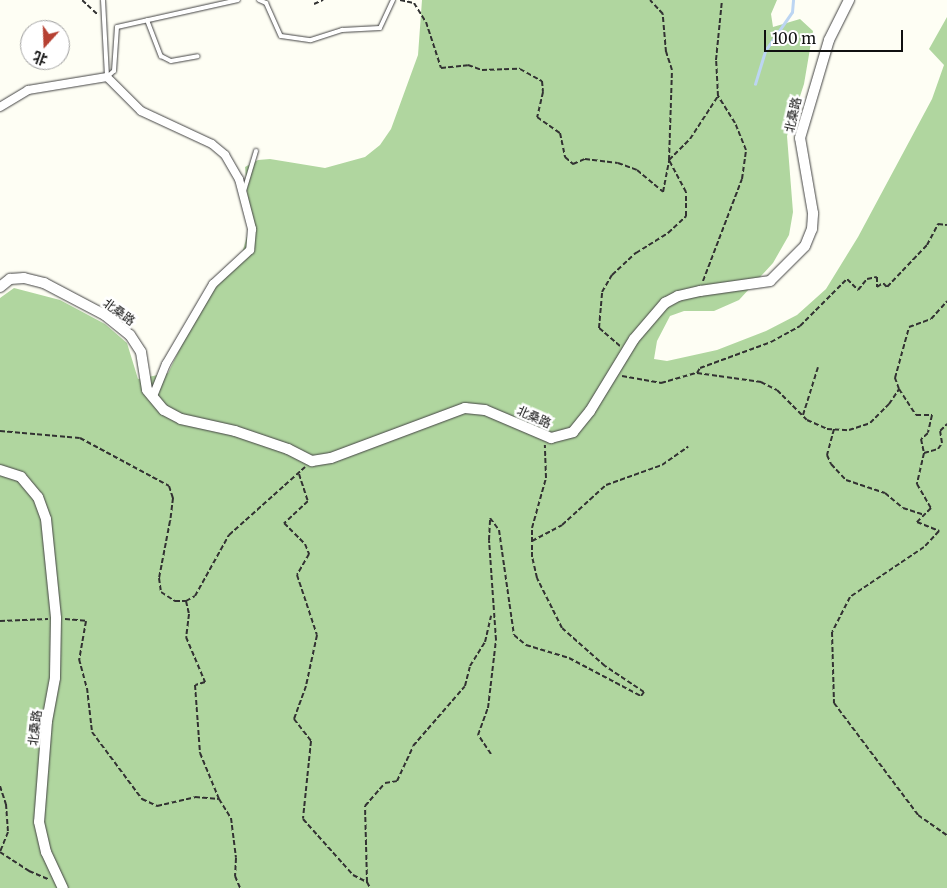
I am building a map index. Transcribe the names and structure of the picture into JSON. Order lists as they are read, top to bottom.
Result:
{
  "streets": {
    "street": ["北桑路"]
  },
  "scale_bar": "100 m",
  "north": "bottom"
}
